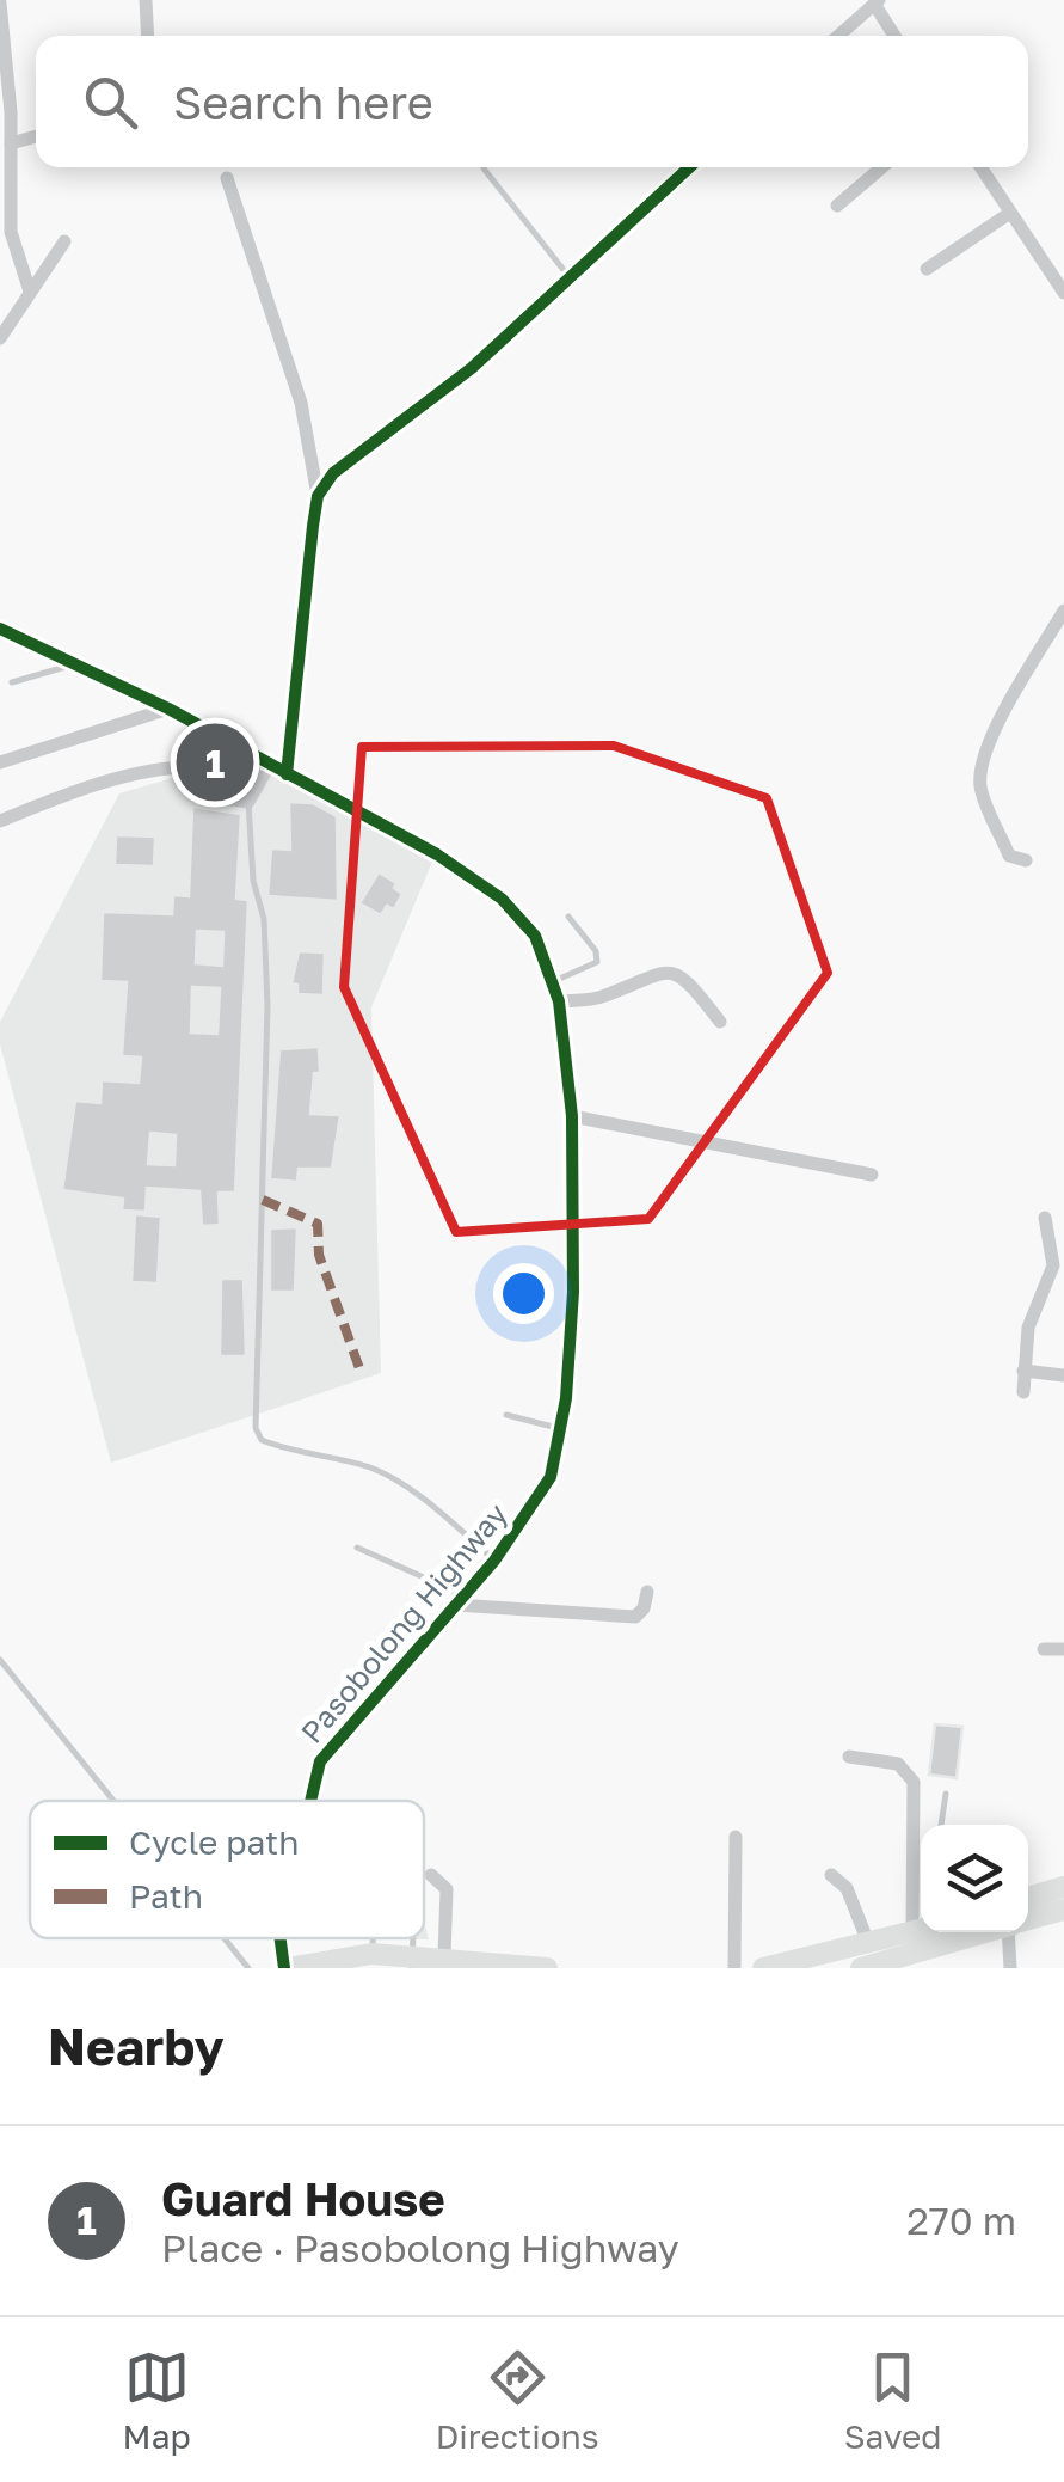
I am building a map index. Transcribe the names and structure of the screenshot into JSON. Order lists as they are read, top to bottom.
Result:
{
  "streets": {
    "street": ["Pasobolong Highway"]
  },
  "legend": ["Cycle path", "Path"],
  "page": {
    "search": "Search here",
    "pins": "1",
    "heading": "Nearby",
    "list": [
      {
        "mark": "1",
        "name": "Guard House",
        "note": "Place · Pasobolong Highway",
        "value": "270 m"
      }
    ],
    "nav": ["Map", "Directions", "Saved"]
  }
}
